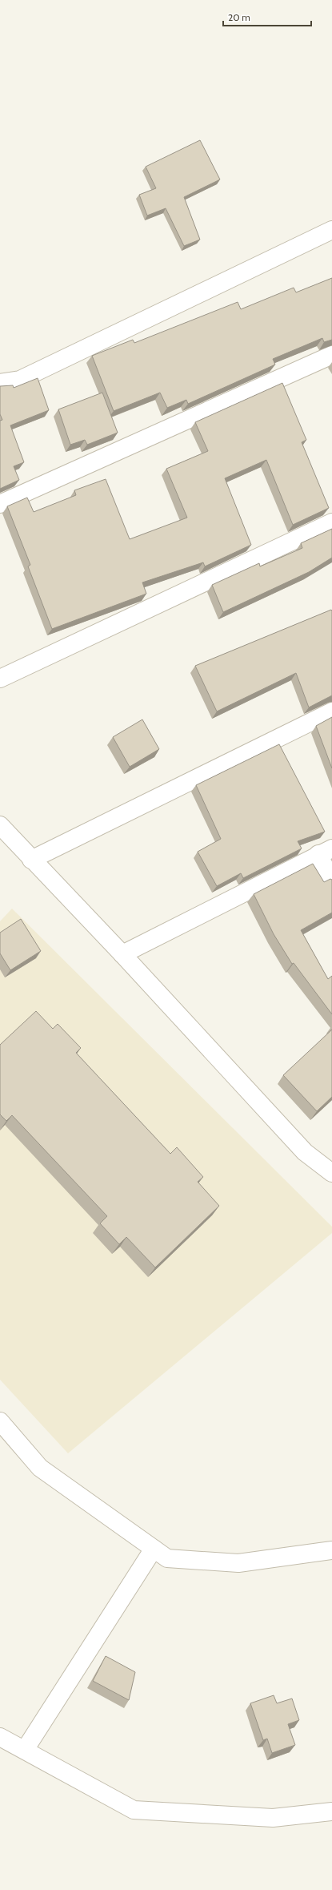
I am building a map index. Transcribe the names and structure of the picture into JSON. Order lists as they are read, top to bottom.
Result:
{
  "scale_bar": "20 m"
}
